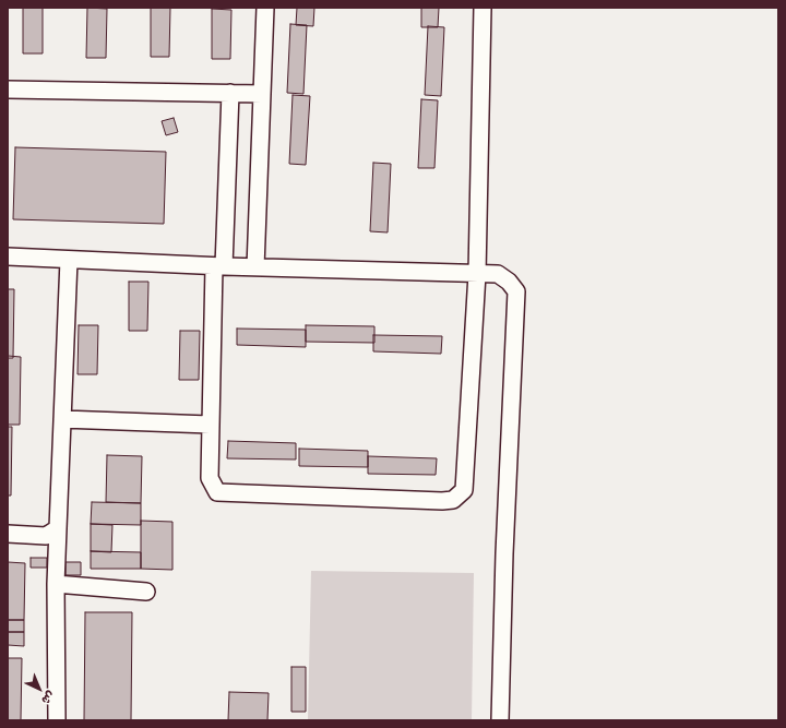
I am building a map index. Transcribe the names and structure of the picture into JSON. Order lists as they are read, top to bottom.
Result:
{
  "north": "bottom right"
}
